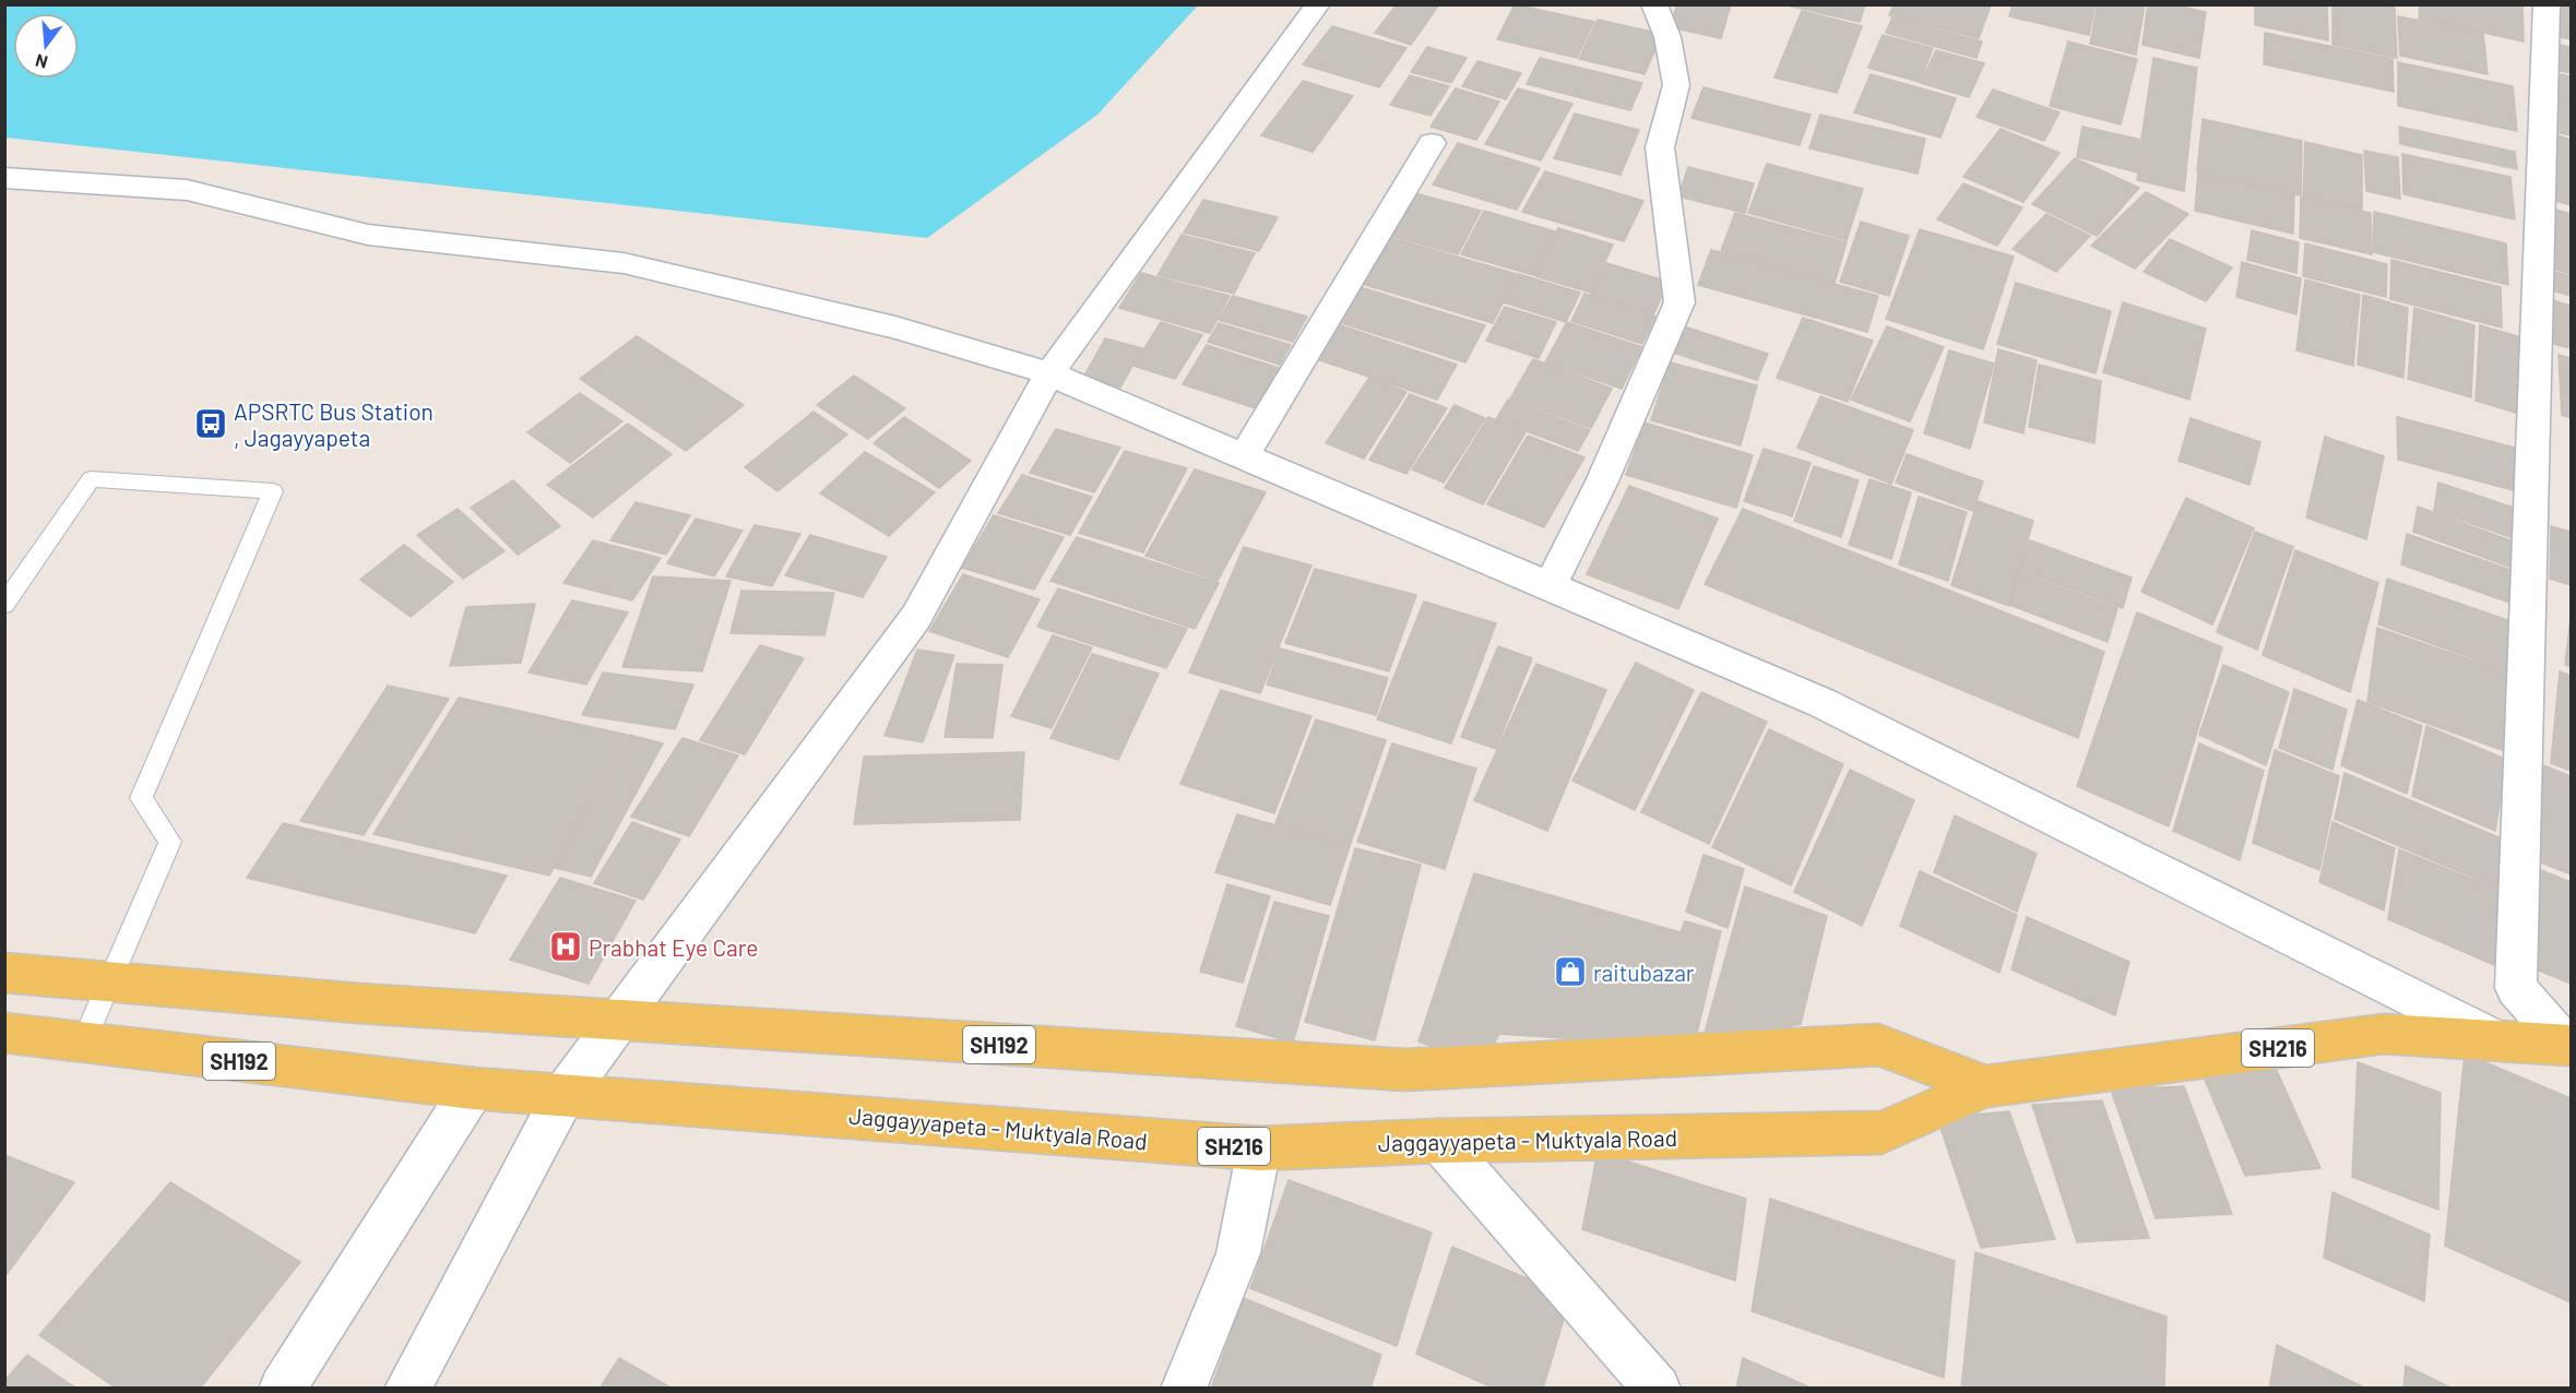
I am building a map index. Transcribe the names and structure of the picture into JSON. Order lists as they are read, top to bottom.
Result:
{
  "streets": {
    "main road": ["SH192", "SH216", "Jaggayyapeta - Muktyala Road"]
  },
  "crossings": [
    ["SH192", "Jaggayyapeta - Muktyala Road"]
  ],
  "places": {
    "bus stop": ["APSRTC Bus Station , Jagayyapeta"],
    "hospital": ["Prabhat Eye Care"],
    "shop": ["raitubazar"]
  },
  "north": "bottom"
}
